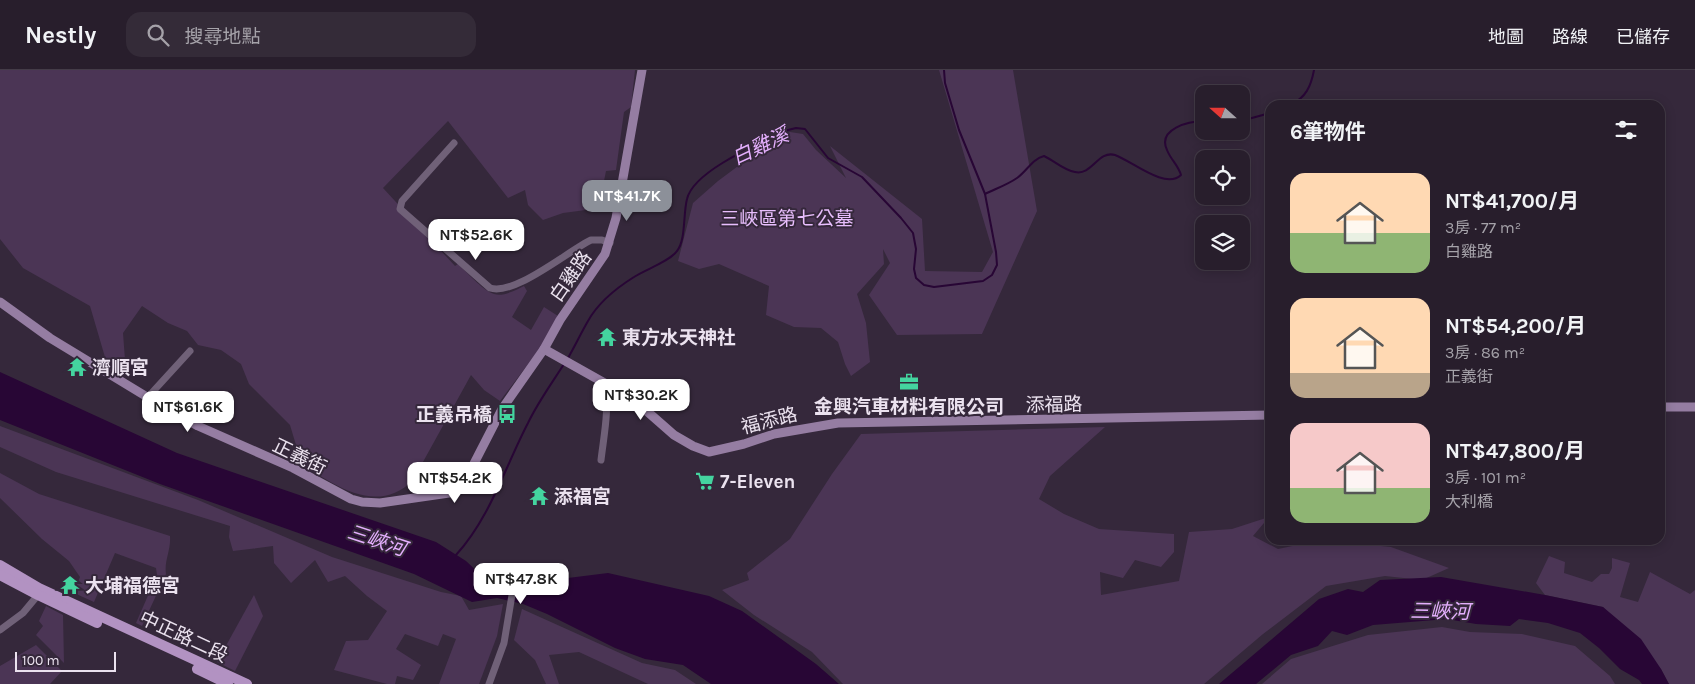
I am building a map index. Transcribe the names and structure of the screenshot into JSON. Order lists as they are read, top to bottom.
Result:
{
  "streets": {
    "main road": ["中正路二段"],
    "street": [
      "白雞路",
      "添福路",
      "福添路",
      "正義街"
    ]
  },
  "crossings": [
    ["白雞路", "正義街"],
    ["添福路", "福添路"]
  ],
  "water": ["白雞溪", "三峽河"],
  "parks": ["三峽區第七公墓"],
  "places": {
    "temple": [
      "東方水天神社",
      "濟順宮",
      "添福宮",
      "大埔福德宮"
    ],
    "office": ["金興汽車材料有限公司"],
    "bus stop": ["正義吊橋"],
    "supermarket": ["7-Eleven"]
  },
  "scale_bar": "100 m",
  "north": "left",
  "page": {
    "header": "Nestly",
    "search": "搜尋地點",
    "nav": ["地圖", "路線", "已儲存"],
    "heading": "6筆物件",
    "list": [
      {
        "name": "NT$41,700/月",
        "note": "3房 · 77 m² · 白雞路"
      },
      {
        "name": "NT$54,200/月",
        "note": "3房 · 86 m² · 正義街"
      },
      {
        "name": "NT$47,800/月",
        "note": "3房 · 101 m² · 大利橋"
      }
    ],
    "price": [
      "NT$41.7K",
      "NT$52.6K",
      "NT$30.2K",
      "NT$61.6K",
      "NT$54.2K",
      "NT$47.8K"
    ],
    "scale": "100 m"
  }
}
